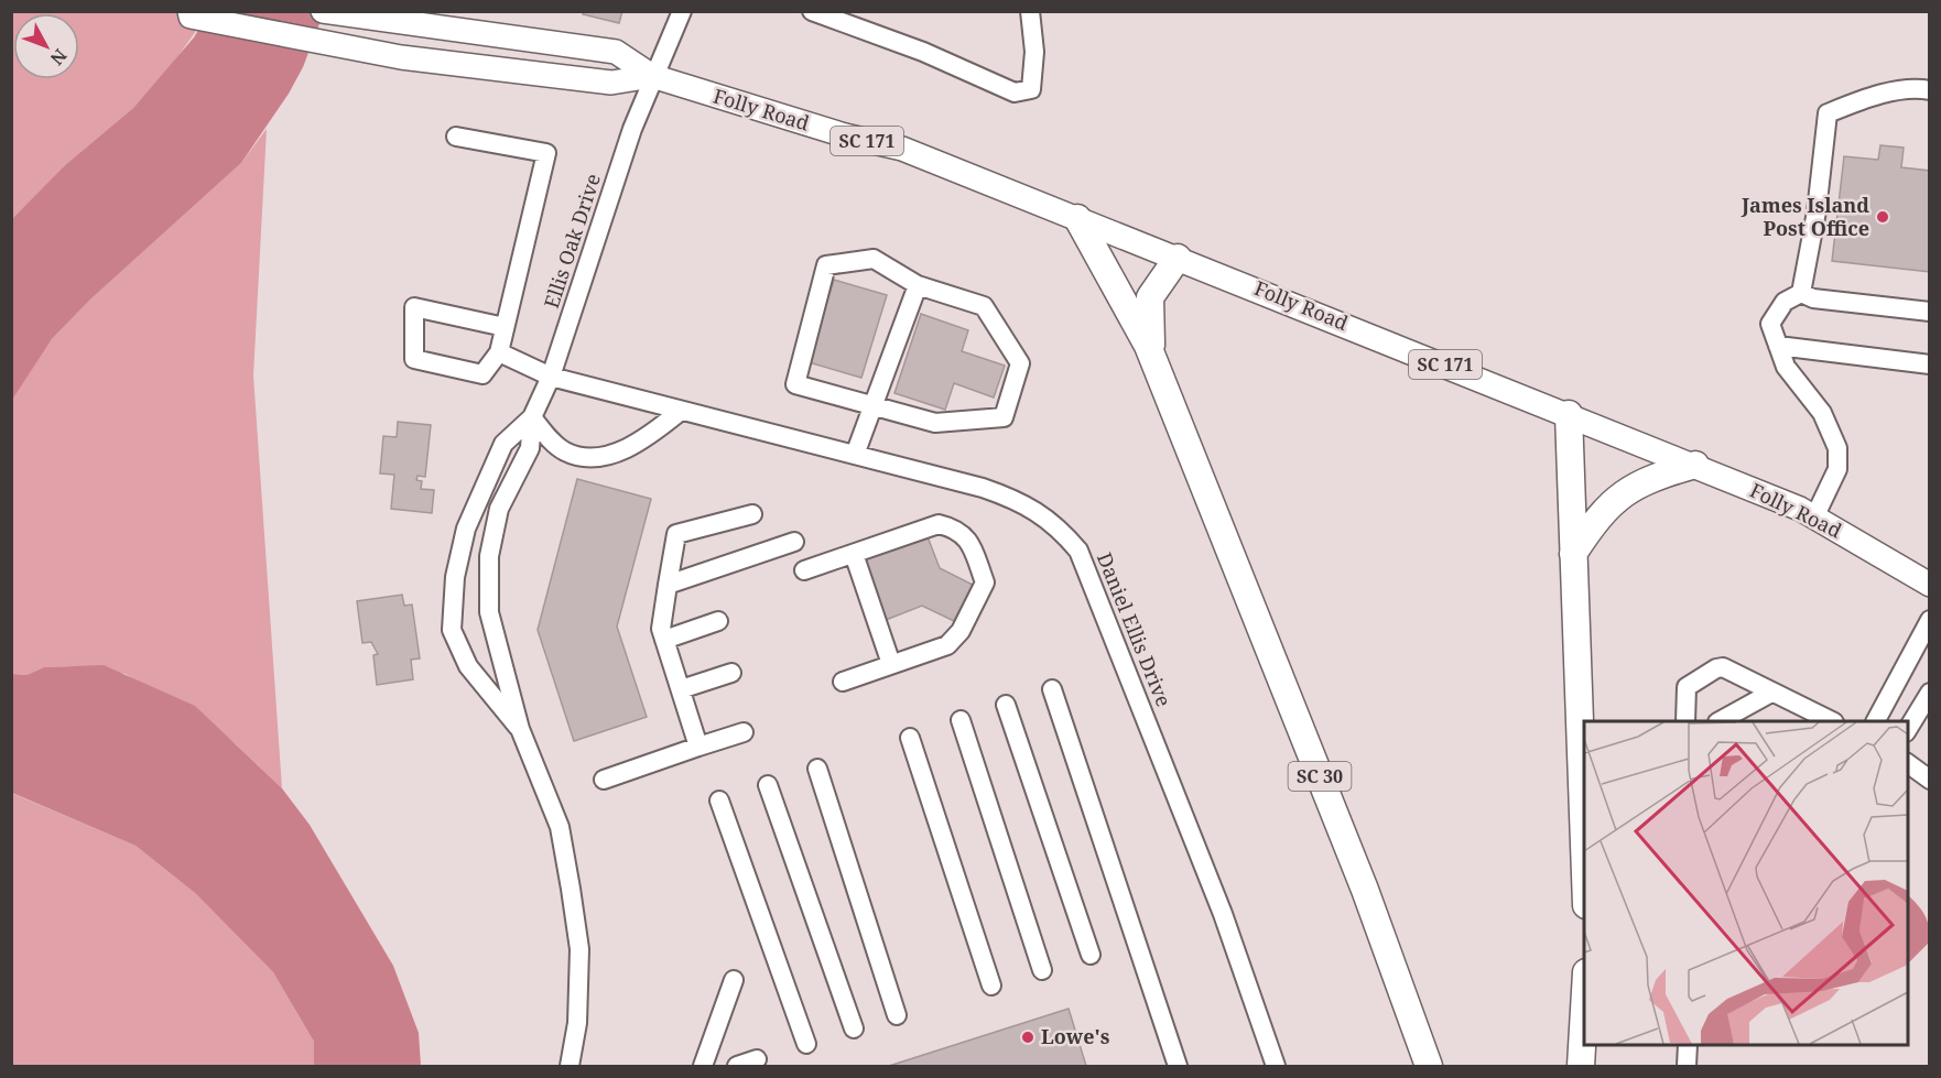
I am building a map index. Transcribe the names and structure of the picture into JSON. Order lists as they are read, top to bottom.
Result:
{
  "streets": {
    "highway": ["SC 30"],
    "main road": ["Folly Road", "SC 171"],
    "street": ["Ellis Oak Drive", "Daniel Ellis Drive"]
  },
  "crossings": [
    ["Folly Road", "Ellis Oak Drive"],
    ["Folly Road", "SC 30"],
    ["Ellis Oak Drive", "Daniel Ellis Drive"]
  ],
  "places": ["James Island Post Office", "Lowe's"],
  "north": "bottom right"
}
